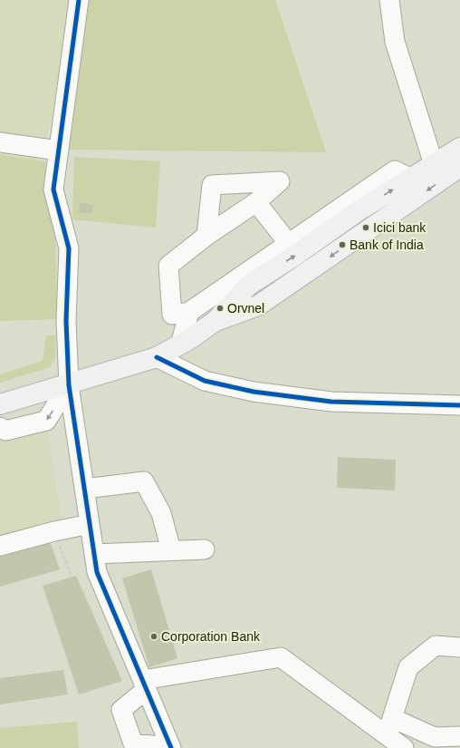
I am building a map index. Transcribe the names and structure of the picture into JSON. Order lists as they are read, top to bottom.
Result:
{
  "places": [
    "Icici bank",
    "Bank of India",
    "Orvnel",
    "Corporation Bank"
  ]
}
